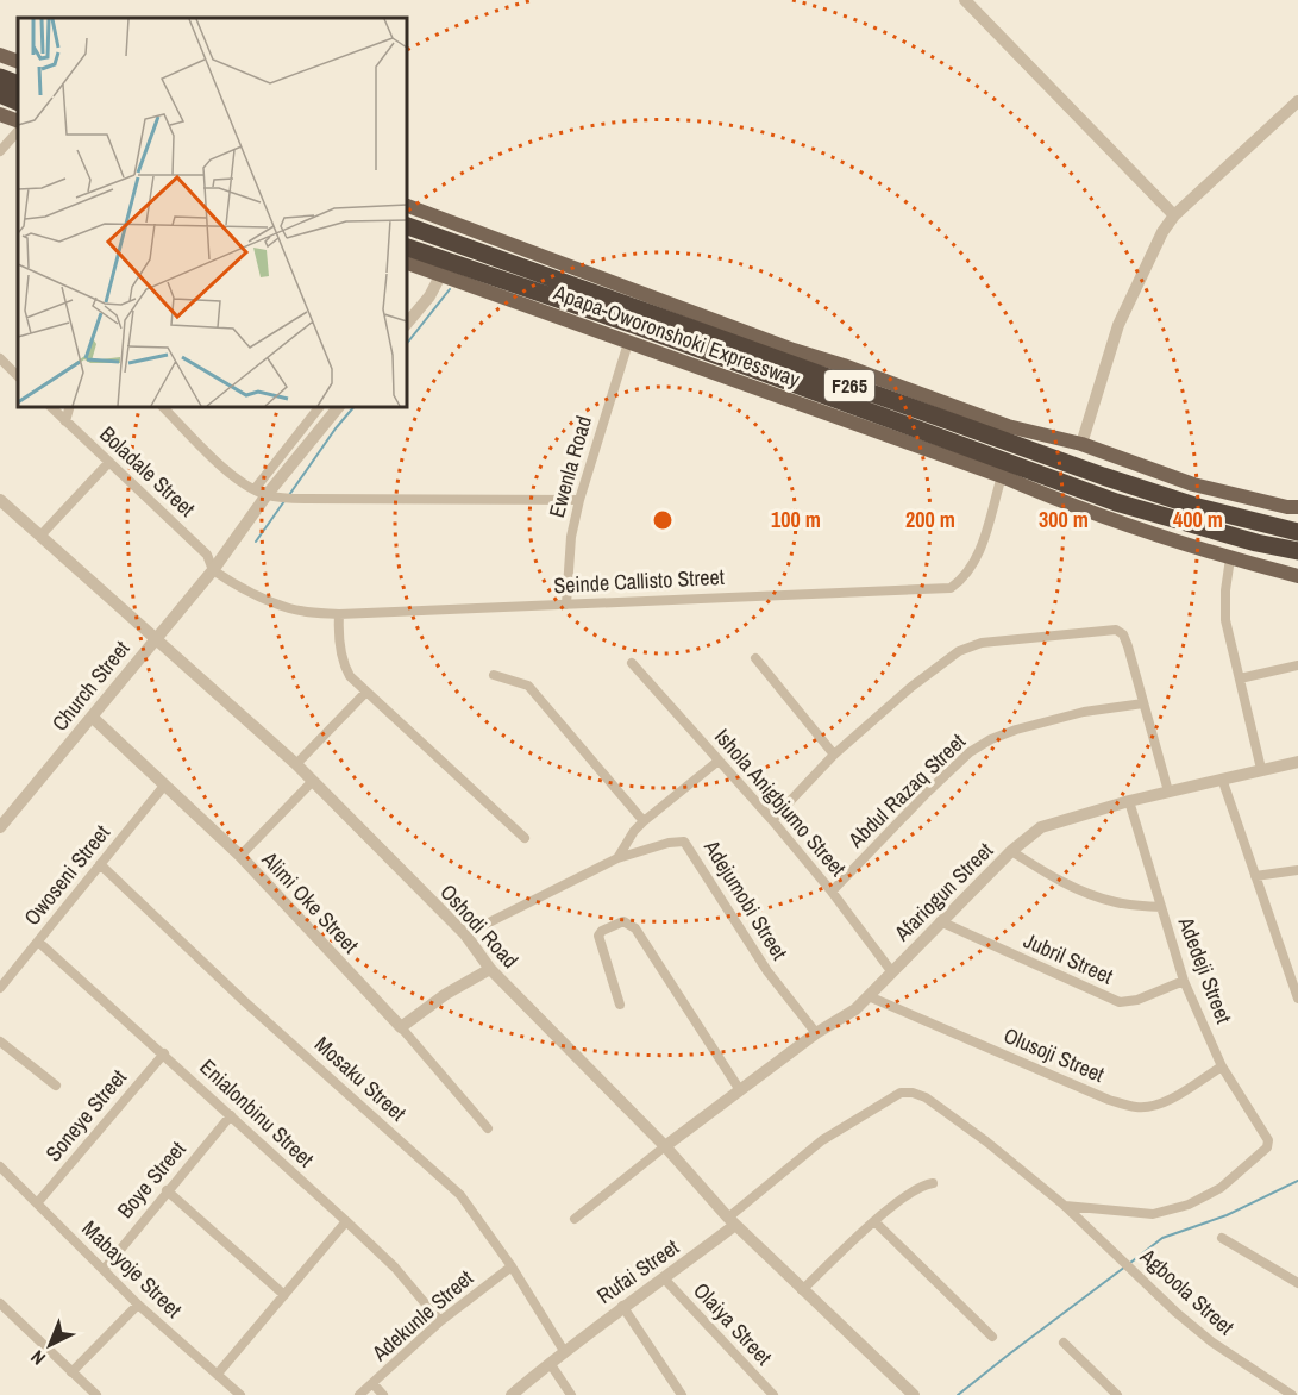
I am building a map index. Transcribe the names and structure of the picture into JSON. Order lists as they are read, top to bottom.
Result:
{
  "streets": {
    "highway": ["Apapa-Oworonshoki Expressway", "F265"],
    "street": [
      "Ewenla Road",
      "Boladale Street",
      "Seinde Callisto Street",
      "Church Street",
      "Abdul Razaq Street",
      "Ishola Anigbjumo Street",
      "Owoseni Street",
      "Afariogun Street",
      "Adejumobi Street",
      "Alimi Oke Street",
      "Oshodi Road",
      "Jubril Street",
      "Adedeji Street",
      "Olusoji Street",
      "Mosaku Street",
      "Enialonbinu Street",
      "Soneye Street",
      "Boye Street",
      "Mabayoje Street",
      "Rufai Street",
      "Agboola Street",
      "Adekunle Street",
      "Olaiya Street"
    ]
  },
  "crossings": [
    ["Apapa-Oworonshoki Expressway", "Ewenla Road"],
    ["Apapa-Oworonshoki Expressway", "Seinde Callisto Street"],
    ["Ewenla Road", "Seinde Callisto Street"],
    ["Boladale Street", "Seinde Callisto Street"],
    ["Boladale Street", "Church Street"],
    ["Seinde Callisto Street", "Church Street"],
    ["Church Street", "Alimi Oke Street"],
    ["Church Street", "Oshodi Road"],
    ["Abdul Razaq Street", "Ishola Anigbjumo Street"],
    ["Ishola Anigbjumo Street", "Afariogun Street"],
    ["Owoseni Street", "Alimi Oke Street"],
    ["Owoseni Street", "Mosaku Street"],
    ["Owoseni Street", "Enialonbinu Street"],
    ["Afariogun Street", "Adejumobi Street"],
    ["Afariogun Street", "Oshodi Road"],
    ["Afariogun Street", "Jubril Street"],
    ["Afariogun Street", "Adedeji Street"],
    ["Afariogun Street", "Olusoji Street"],
    ["Adejumobi Street", "Oshodi Road"],
    ["Oshodi Road", "Rufai Street"],
    ["Oshodi Road", "Agboola Street"],
    ["Jubril Street", "Adedeji Street"],
    ["Adedeji Street", "Olusoji Street"],
    ["Adedeji Street", "Agboola Street"],
    ["Mosaku Street", "Rufai Street"],
    ["Mosaku Street", "Adekunle Street"],
    ["Enialonbinu Street", "Soneye Street"],
    ["Enialonbinu Street", "Boye Street"],
    ["Enialonbinu Street", "Adekunle Street"],
    ["Soneye Street", "Mabayoje Street"],
    ["Boye Street", "Mabayoje Street"],
    ["Rufai Street", "Agboola Street"],
    ["Rufai Street", "Olaiya Street"]
  ],
  "north": "bottom left",
  "rings": [
    "100 m",
    "200 m",
    "300 m",
    "400 m"
  ]
}
